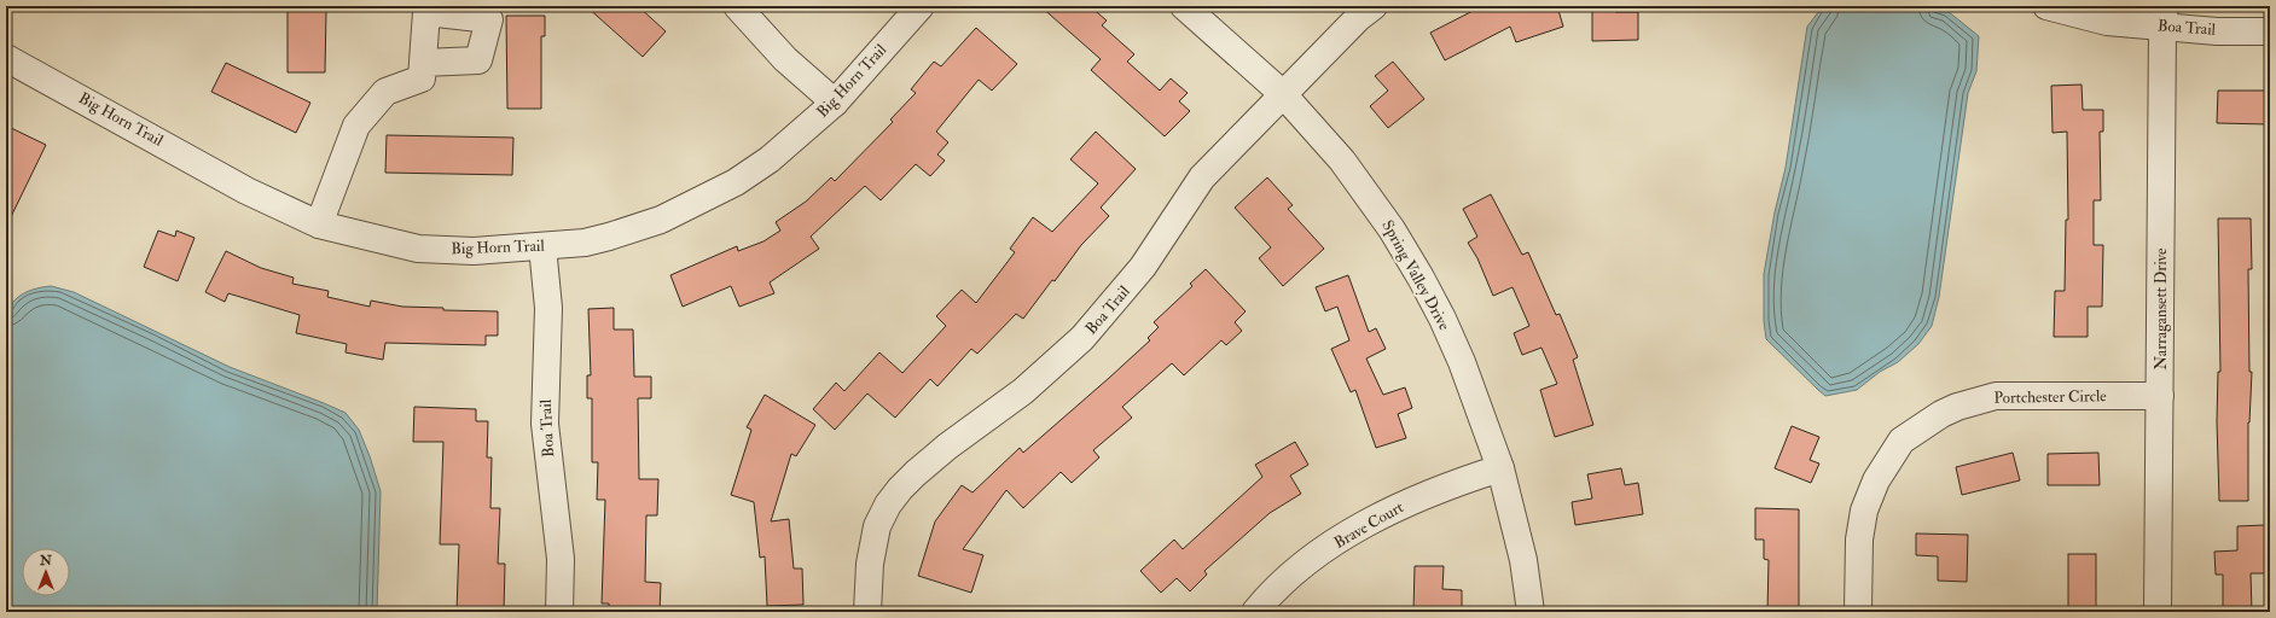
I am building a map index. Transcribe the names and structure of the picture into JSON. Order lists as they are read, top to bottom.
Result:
{
  "streets": {
    "street": [
      "Boa Trail",
      "Big Horn Trail",
      "Spring Valley Drive",
      "Narragansett Drive",
      "Portchester Circle",
      "Brave Court"
    ]
  },
  "crossings": [
    ["Boa Trail", "Big Horn Trail"],
    ["Boa Trail", "Spring Valley Drive"],
    ["Boa Trail", "Narragansett Drive"],
    ["Spring Valley Drive", "Brave Court"],
    ["Narragansett Drive", "Portchester Circle"]
  ],
  "north": "top"
}
